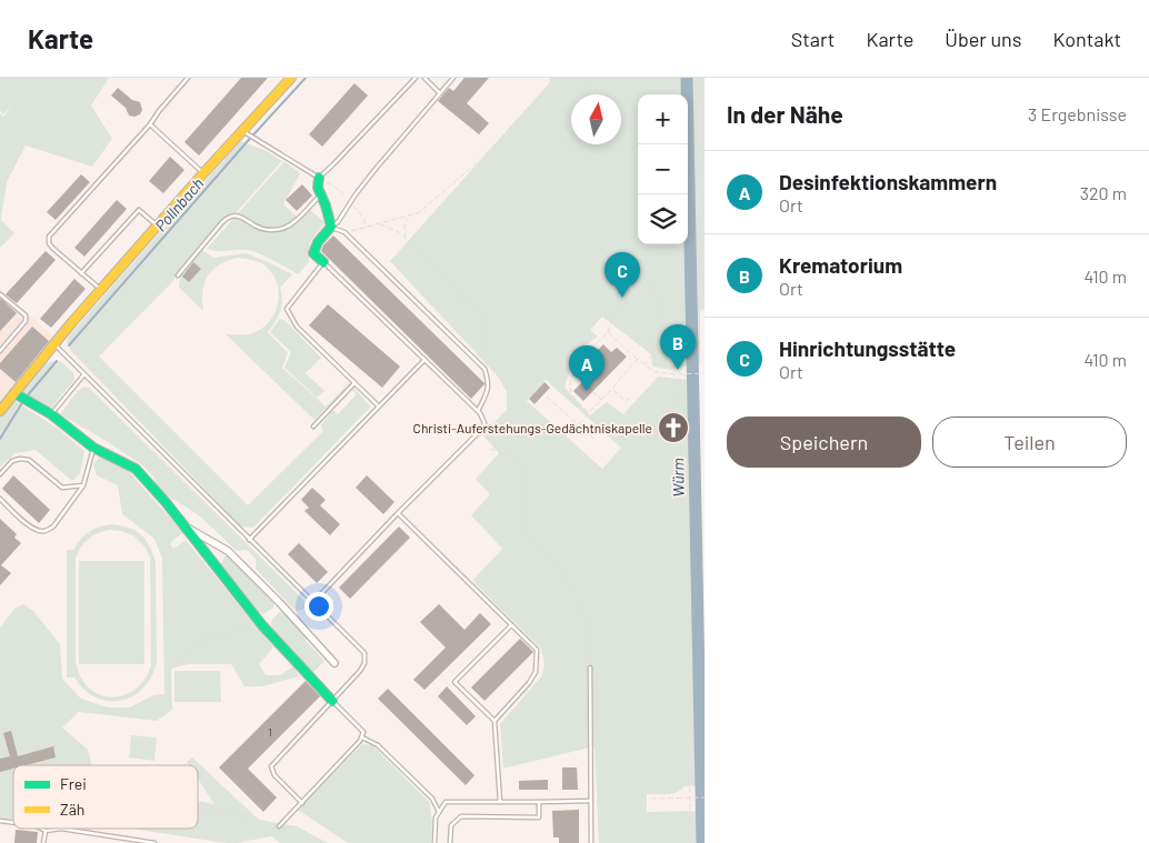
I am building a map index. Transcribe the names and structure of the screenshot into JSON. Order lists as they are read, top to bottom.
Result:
{
  "water": ["Pollnbach", "Würm"],
  "places": {
    "church": ["Christi-Auferstehungs-Gedächtniskapelle"]
  },
  "house_numbers": ["1"],
  "legend": ["Frei", "Zäh"],
  "north": "top",
  "page": {
    "header": "Karte",
    "nav": [
      "Start",
      "Karte",
      "Über uns",
      "Kontakt"
    ],
    "heading": ["In der Nähe", "3 Ergebnisse"],
    "map_buttons": ["+", "−"],
    "list": [
      {
        "mark": "A",
        "name": "Desinfektionskammern",
        "note": "Ort",
        "value": "320 m"
      },
      {
        "mark": "B",
        "name": "Krematorium",
        "note": "Ort",
        "value": "410 m"
      },
      {
        "mark": "C",
        "name": "Hinrichtungsstätte",
        "note": "Ort",
        "value": "410 m"
      }
    ],
    "pins": ["C", "B", "A"],
    "buttons": ["Speichern", "Teilen"]
  }
}
